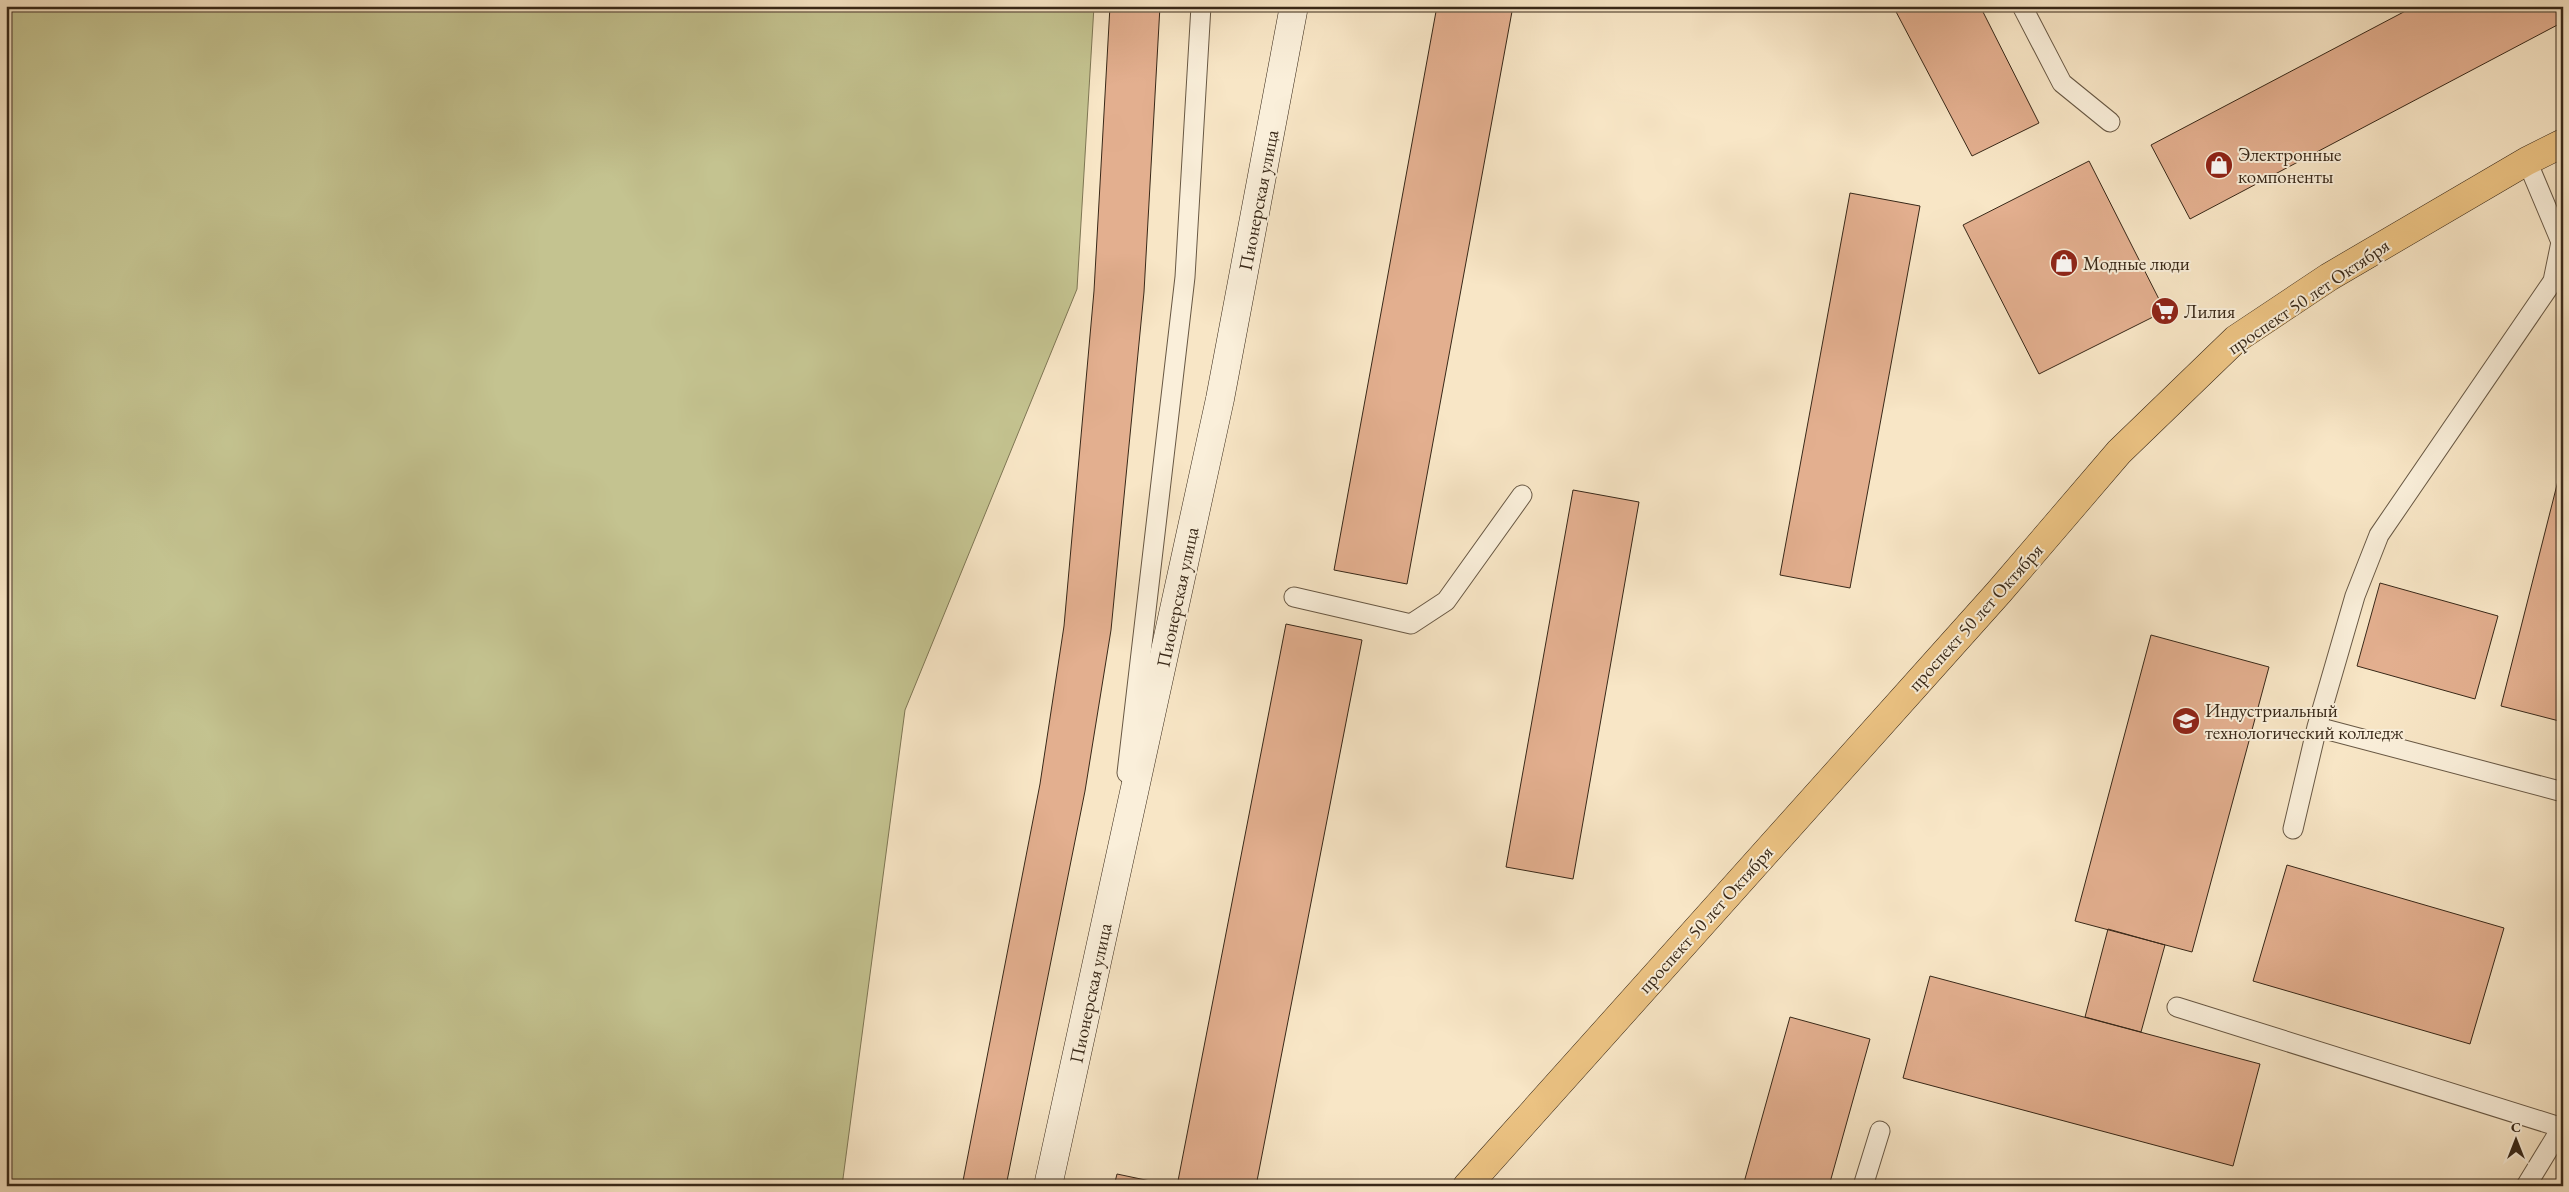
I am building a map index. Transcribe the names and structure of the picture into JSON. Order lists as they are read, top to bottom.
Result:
{
  "streets": {
    "main road": ["Пионерская улица", "проспект 50 лет Октября"]
  },
  "places": {
    "shop": ["Электронные компоненты", "Модные люди"],
    "supermarket": ["Лилия"],
    "school or university": ["Индустриальный технологический колледж"]
  },
  "north": "top"
}
